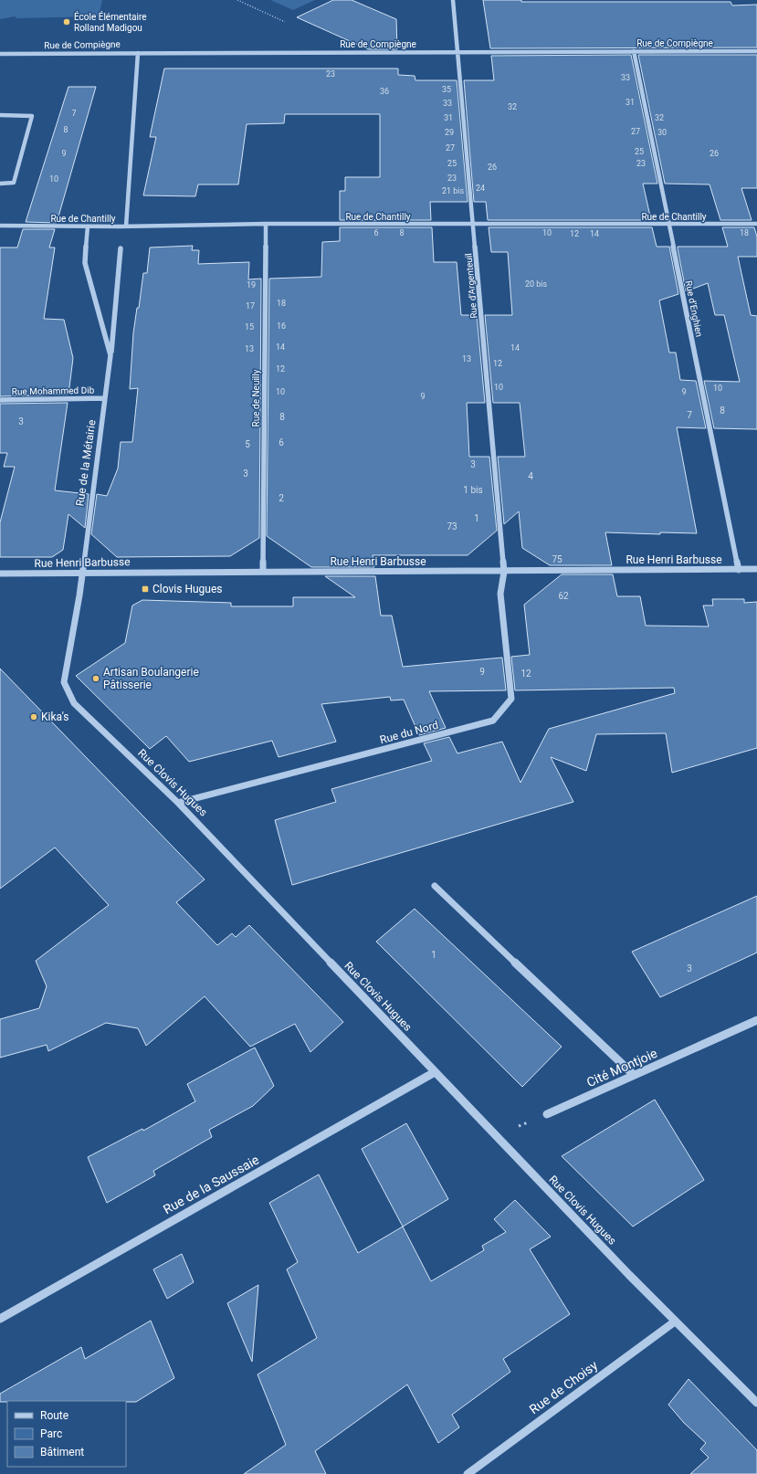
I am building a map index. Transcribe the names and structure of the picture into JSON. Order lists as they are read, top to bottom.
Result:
{
  "streets": {
    "street": [
      "Rue de Compiègne",
      "Rue de Chantilly",
      "Rue d'Argenteuil",
      "Rue d'Enghien",
      "Rue Mohammed Dib",
      "Rue de Neuilly",
      "Rue de la Métairie",
      "Rue Henri Barbusse",
      "Rue du Nord",
      "Rue Clovis Hugues",
      "Cité Montjoie",
      "Rue de la Saussaie",
      "Rue de Choisy"
    ]
  },
  "crossings": [
    ["Rue de Compiègne", "Rue d'Argenteuil"],
    ["Rue de Compiègne", "Rue d'Enghien"],
    ["Rue de Chantilly", "Rue d'Argenteuil"],
    ["Rue de Chantilly", "Rue d'Enghien"],
    ["Rue de Chantilly", "Rue de Neuilly"],
    ["Rue de Chantilly", "Rue de la Métairie"],
    ["Rue d'Argenteuil", "Rue Henri Barbusse"],
    ["Rue d'Argenteuil", "Rue du Nord"],
    ["Rue d'Enghien", "Rue Henri Barbusse"],
    ["Rue Mohammed Dib", "Rue de la Métairie"],
    ["Rue de Neuilly", "Rue Henri Barbusse"],
    ["Rue de la Métairie", "Rue Henri Barbusse"],
    ["Rue de la Métairie", "Rue Clovis Hugues"],
    ["Rue Henri Barbusse", "Rue du Nord"],
    ["Rue Henri Barbusse", "Rue Clovis Hugues"],
    ["Rue du Nord", "Rue Clovis Hugues"],
    ["Rue Clovis Hugues", "Rue de la Saussaie"],
    ["Rue Clovis Hugues", "Rue de Choisy"]
  ],
  "places": {
    "other": ["École Élémentaire Rolland Madigou", "Artisan Boulangerie Pâtisserie", "Kika's"],
    "transit": ["Clovis Hugues"]
  },
  "house_numbers": [
    "23",
    "33",
    "35",
    "36",
    "31",
    "33",
    "32",
    "7",
    "31",
    "32",
    "8",
    "27",
    "29",
    "30",
    "27",
    "25",
    "9",
    "26",
    "25",
    "23",
    "26",
    "23",
    "10",
    "24",
    "21 bis",
    "6",
    "8",
    "10",
    "18",
    "12",
    "14",
    "20 bis",
    "19",
    "18",
    "17",
    "16",
    "15",
    "14",
    "14",
    "13",
    "13",
    "12",
    "12",
    "10",
    "10",
    "10",
    "9",
    "9",
    "8",
    "7",
    "8",
    "3",
    "6",
    "5",
    "3",
    "3",
    "4",
    "1 bis",
    "2",
    "1",
    "73",
    "75",
    "62",
    "9",
    "12",
    "1",
    "3"
  ],
  "legend": ["Route", "Parc", "Bâtiment"]
}
